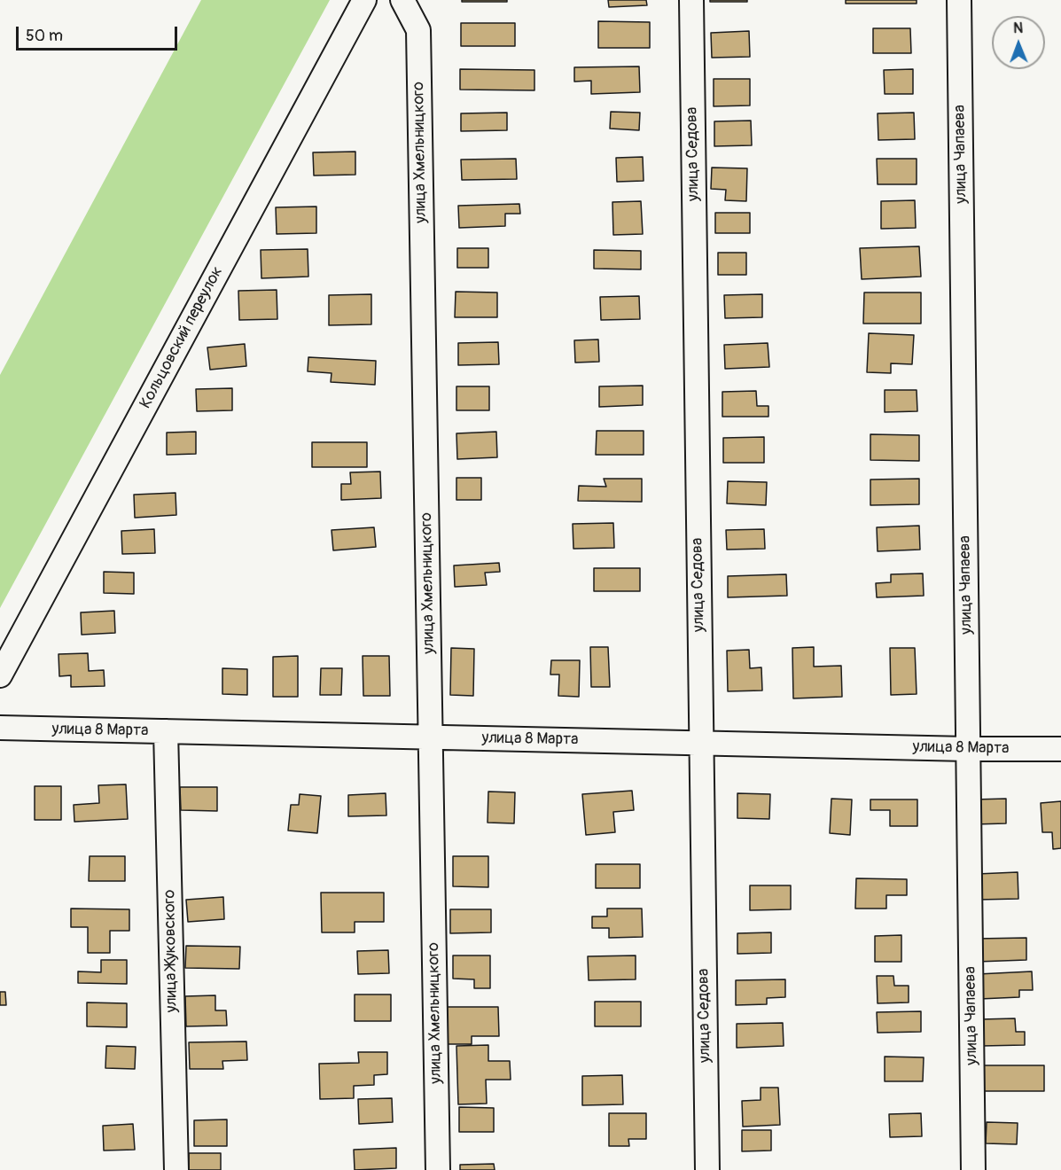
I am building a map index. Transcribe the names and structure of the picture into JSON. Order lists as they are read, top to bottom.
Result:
{
  "streets": {
    "street": [
      "улица Хмельницкого",
      "улица Седова",
      "улица Чапаева",
      "Кольцовский переулок",
      "улица 8 Марта",
      "улица Жуковского"
    ]
  },
  "crossings": [
    ["улица Хмельницкого", "улица 8 Марта"],
    ["улица Седова", "улица 8 Марта"],
    ["улица Чапаева", "улица 8 Марта"],
    ["улица 8 Марта", "улица Жуковского"]
  ],
  "scale_bar": "50 m",
  "north": "top"
}
